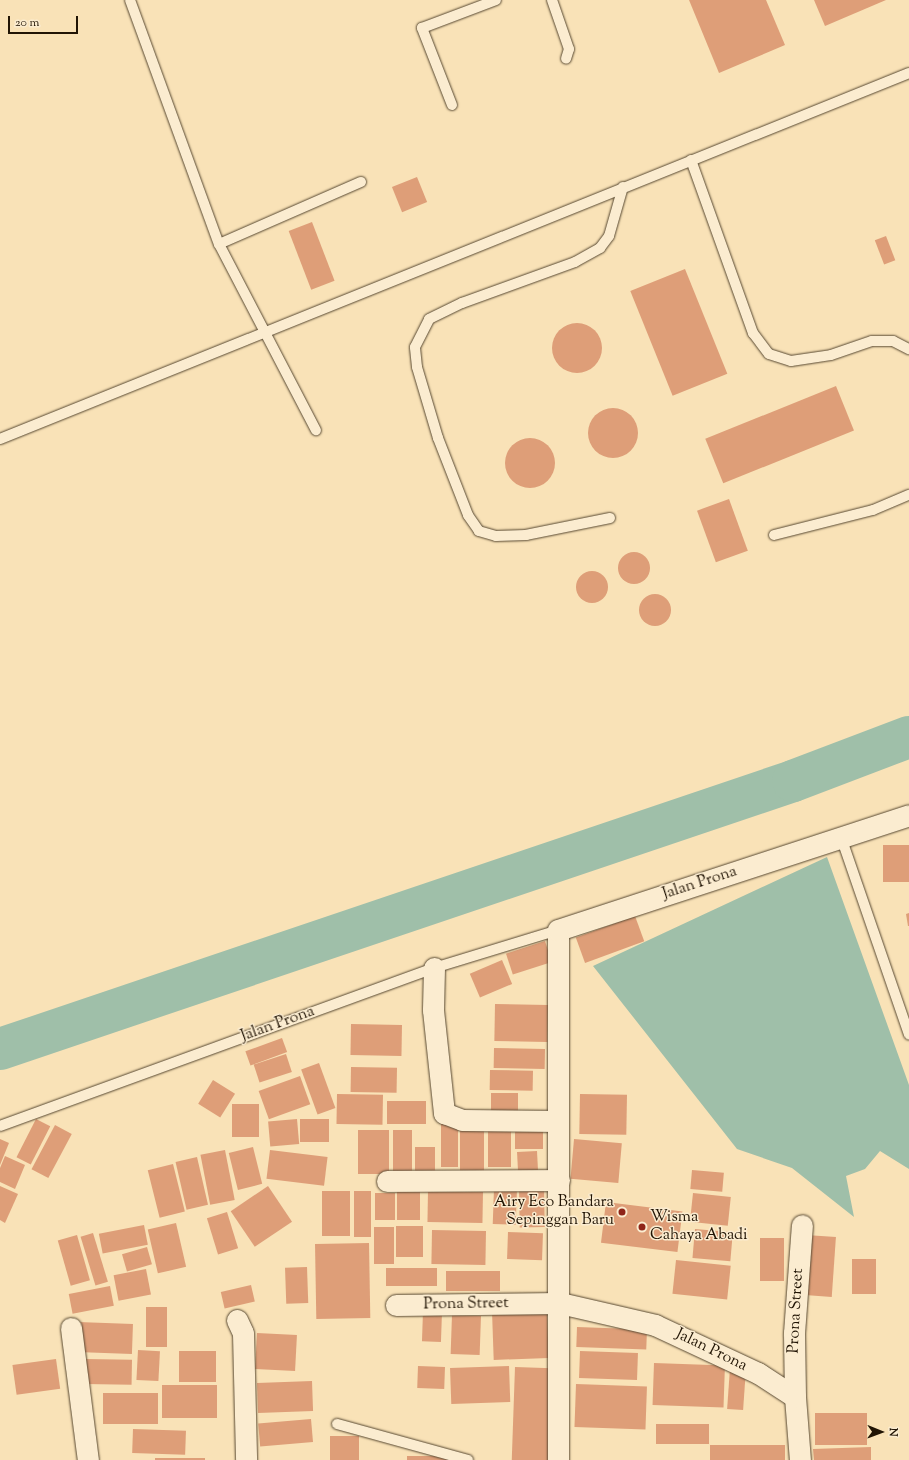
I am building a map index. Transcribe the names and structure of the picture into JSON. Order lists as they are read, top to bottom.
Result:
{
  "streets": {
    "street": ["Jalan Prona", "Prona Street"]
  },
  "crossings": [
    ["Jalan Prona", "Prona Street"]
  ],
  "places": ["Airy Eco Bandara Sepinggan Baru", "Wisma Cahaya Abadi"],
  "scale_bar": "20 m",
  "north": "right"
}
